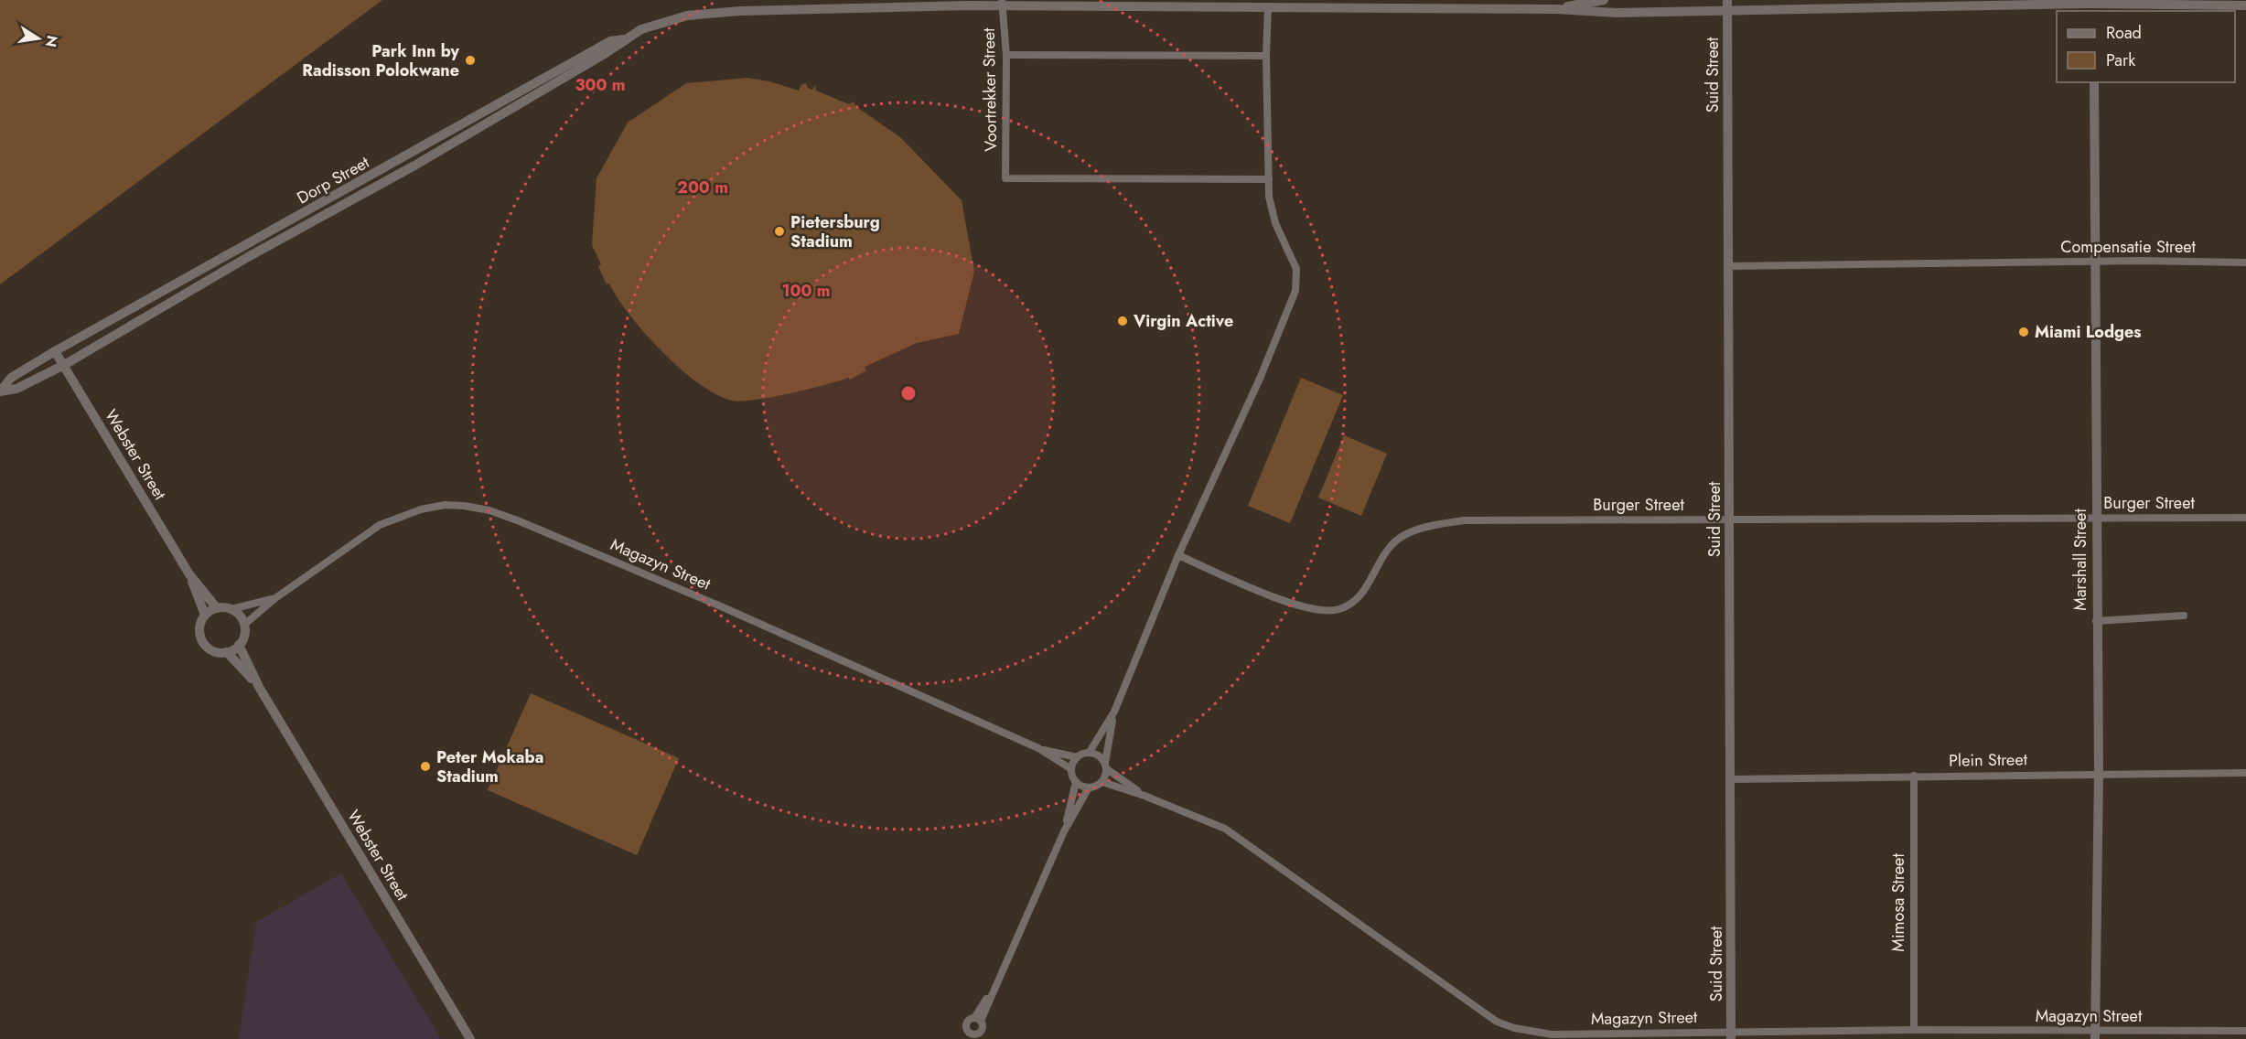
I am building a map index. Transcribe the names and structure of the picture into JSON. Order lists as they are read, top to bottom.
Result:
{
  "streets": {
    "street": [
      "Suid Street",
      "Voortrekker Street",
      "Dorp Street",
      "Compensatie Street",
      "Webster Street",
      "Burger Street",
      "Marshall Street",
      "Magazyn Street",
      "Plein Street",
      "Mimosa Street"
    ]
  },
  "crossings": [
    ["Suid Street", "Dorp Street"],
    ["Suid Street", "Compensatie Street"],
    ["Suid Street", "Burger Street"],
    ["Suid Street", "Magazyn Street"],
    ["Suid Street", "Plein Street"],
    ["Voortrekker Street", "Dorp Street"],
    ["Dorp Street", "Webster Street"],
    ["Compensatie Street", "Marshall Street"],
    ["Webster Street", "Magazyn Street"],
    ["Burger Street", "Marshall Street"],
    ["Marshall Street", "Magazyn Street"],
    ["Marshall Street", "Plein Street"],
    ["Magazyn Street", "Mimosa Street"],
    ["Plein Street", "Mimosa Street"]
  ],
  "places": [
    "Park Inn by Radisson Polokwane",
    "Pietersburg Stadium",
    "Virgin Active",
    "Miami Lodges",
    "Peter Mokaba Stadium"
  ],
  "legend": ["Road", "Park"],
  "north": "right",
  "rings": ["300 m", "200 m", "100 m"]
}
